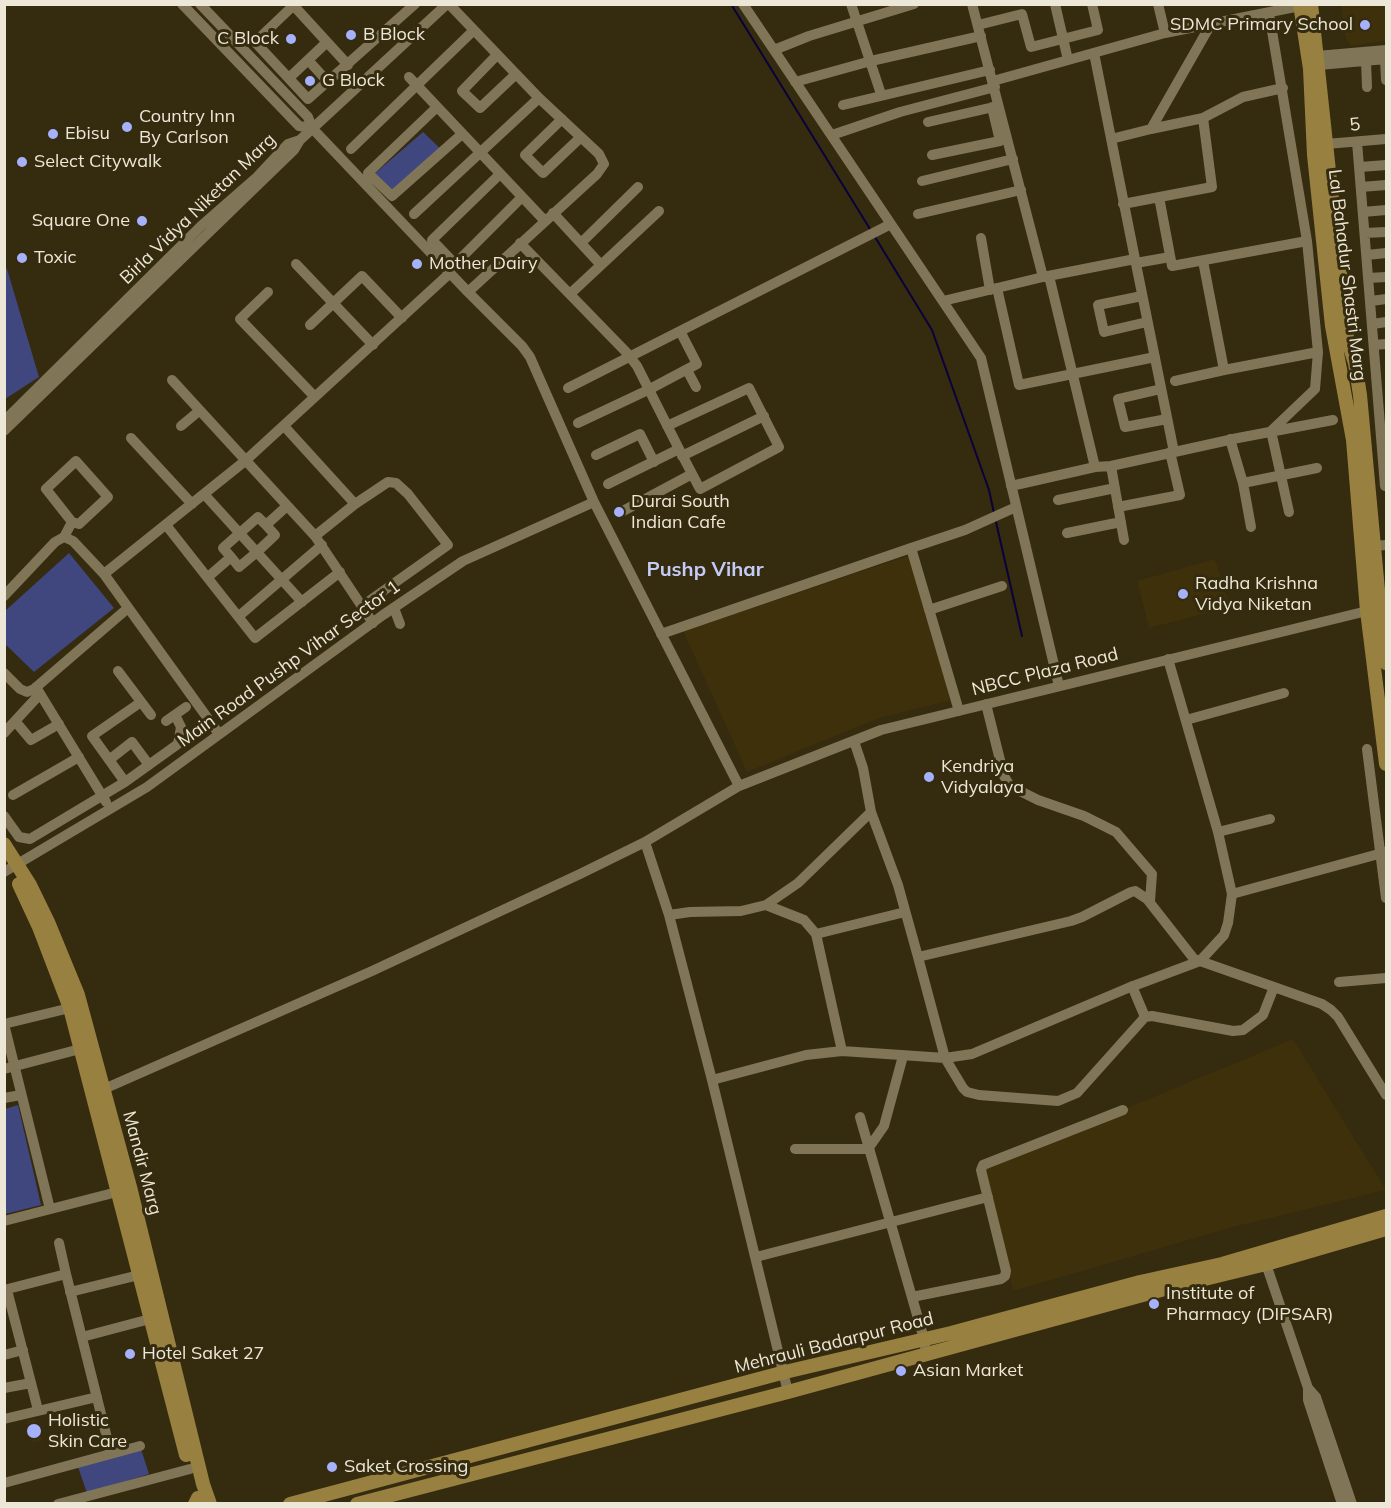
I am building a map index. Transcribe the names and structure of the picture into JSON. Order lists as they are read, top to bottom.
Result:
{
  "streets": {
    "main road": ["Lal Bahadur Shastri Marg", "Mandir Marg", "Mehrauli Badarpur Road"],
    "street": [
      "5",
      "Birla Vidya Niketan Marg",
      "Main Road Pushp Vihar Sector 1",
      "NBCC Plaza Road"
    ]
  },
  "crossings": [
    ["5", "Lal Bahadur Shastri Marg"],
    ["Lal Bahadur Shastri Marg", "NBCC Plaza Road"],
    ["Main Road Pushp Vihar Sector 1", "Mandir Marg"],
    ["NBCC Plaza Road", "Mandir Marg"]
  ],
  "districts": ["Pushp Vihar"],
  "places": [
    "SDMC Primary School",
    "B Block",
    "C Block",
    "G Block",
    "Country Inn By Carlson",
    "Ebisu",
    "Select Citywalk",
    "Square One",
    "Toxic",
    "Mother Dairy",
    "Durai South Indian Cafe",
    "Radha Krishna Vidya Niketan",
    "Kendriya Vidyalaya",
    "Institute of Pharmacy (DIPSAR)",
    "Hotel Saket 27",
    "Asian Market",
    "Holistic Skin Care",
    "Saket Crossing"
  ]
}
